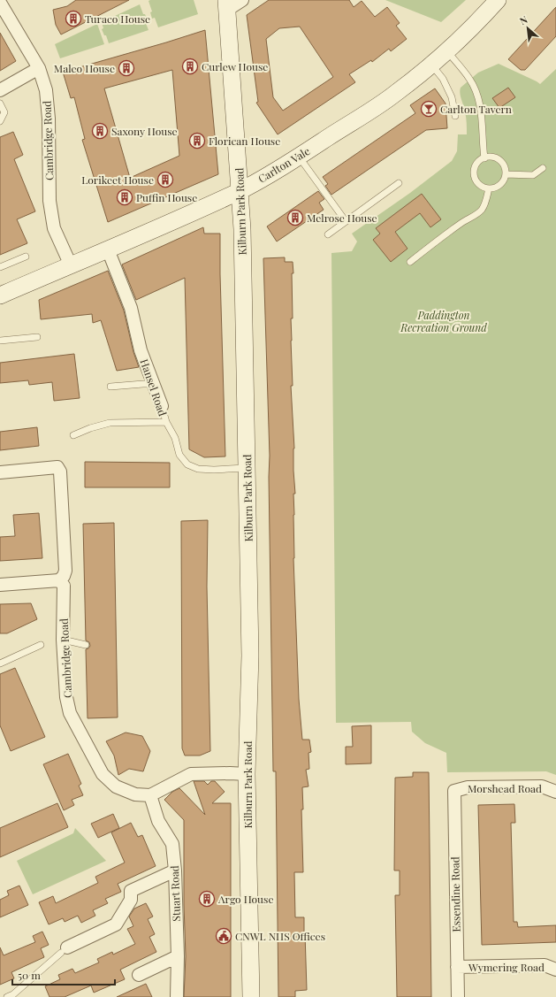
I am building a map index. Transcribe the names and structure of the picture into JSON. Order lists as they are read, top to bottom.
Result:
{
  "streets": {
    "main road": ["Carlton Vale", "Kilburn Park Road"],
    "street": [
      "Cambridge Road",
      "Hansel Road",
      "Morshead Road",
      "Stuart Road",
      "Essendine Road",
      "Wymering Road"
    ]
  },
  "crossings": [
    ["Cambridge Road", "Carlton Vale"],
    ["Cambridge Road", "Stuart Road"],
    ["Carlton Vale", "Kilburn Park Road"],
    ["Carlton Vale", "Hansel Road"],
    ["Kilburn Park Road", "Hansel Road"],
    ["Morshead Road", "Essendine Road"],
    ["Essendine Road", "Wymering Road"]
  ],
  "parks": ["Paddington Recreation Ground"],
  "places": {
    "building": [
      "Turaco House",
      "Curlew House",
      "Maleo House",
      "Saxony House",
      "Florican House",
      "Lorikeet House",
      "Puffin House",
      "Melrose House",
      "Argo House"
    ],
    "bar": ["Carlton Tavern"],
    "public building": ["CNWL NHS Offices"]
  },
  "scale_bar": "50 m",
  "north": "top left"
}
